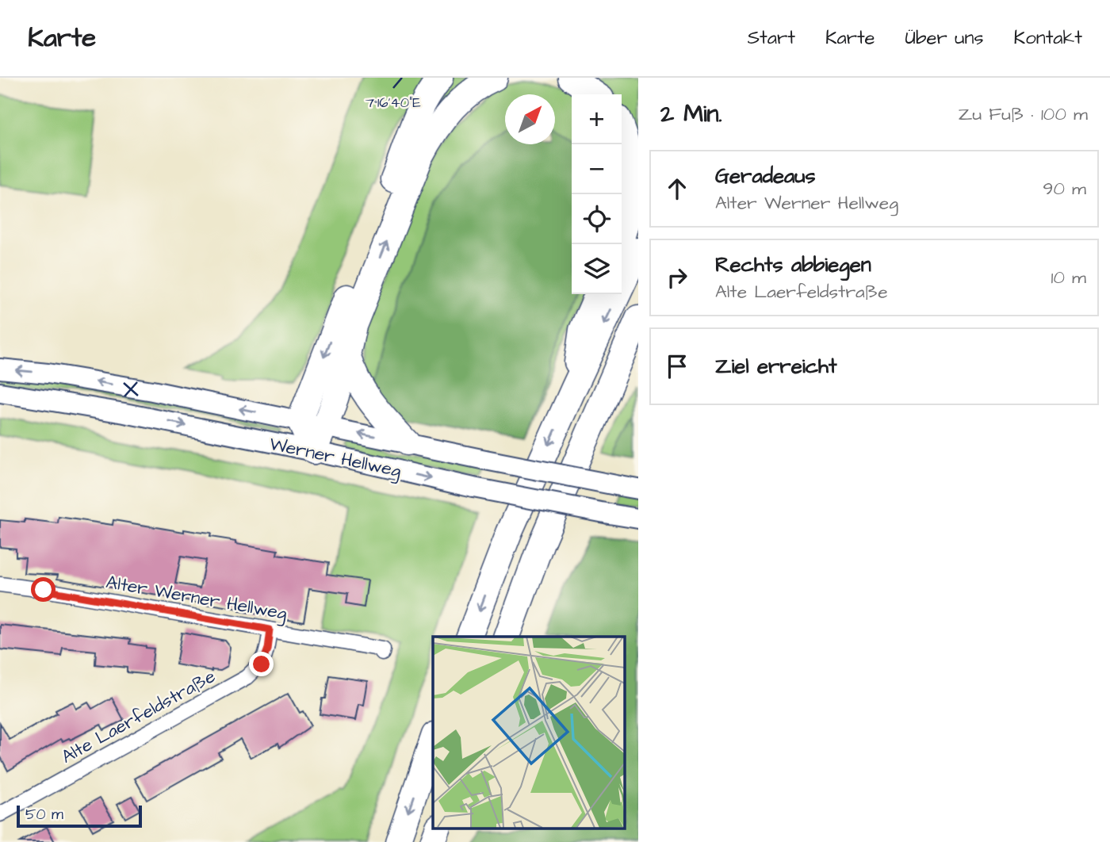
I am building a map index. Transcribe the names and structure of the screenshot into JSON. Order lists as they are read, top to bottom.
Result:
{
  "streets": {
    "main road": ["Werner Hellweg"],
    "street": ["Alter Werner Hellweg", "Alte Laerfeldstraße"]
  },
  "crossings": [
    ["Alter Werner Hellweg", "Alte Laerfeldstraße"]
  ],
  "scale_bar": "50 m",
  "north": "top right",
  "page": {
    "header": "Karte",
    "nav": [
      "Start",
      "Karte",
      "Über uns",
      "Kontakt"
    ],
    "heading": ["2 Min.", "Zu Fuß · 100 m"],
    "map_buttons": ["+", "−"],
    "list": [
      ["Geradeaus", "Alter Werner Hellweg", "90 m"],
      ["Rechts abbiegen", "Alte Laerfeldstraße", "10 m"],
      "Ziel erreicht"
    ],
    "scale": "50 m"
  },
  "coordinates": ["7°16'40\"E"]
}
